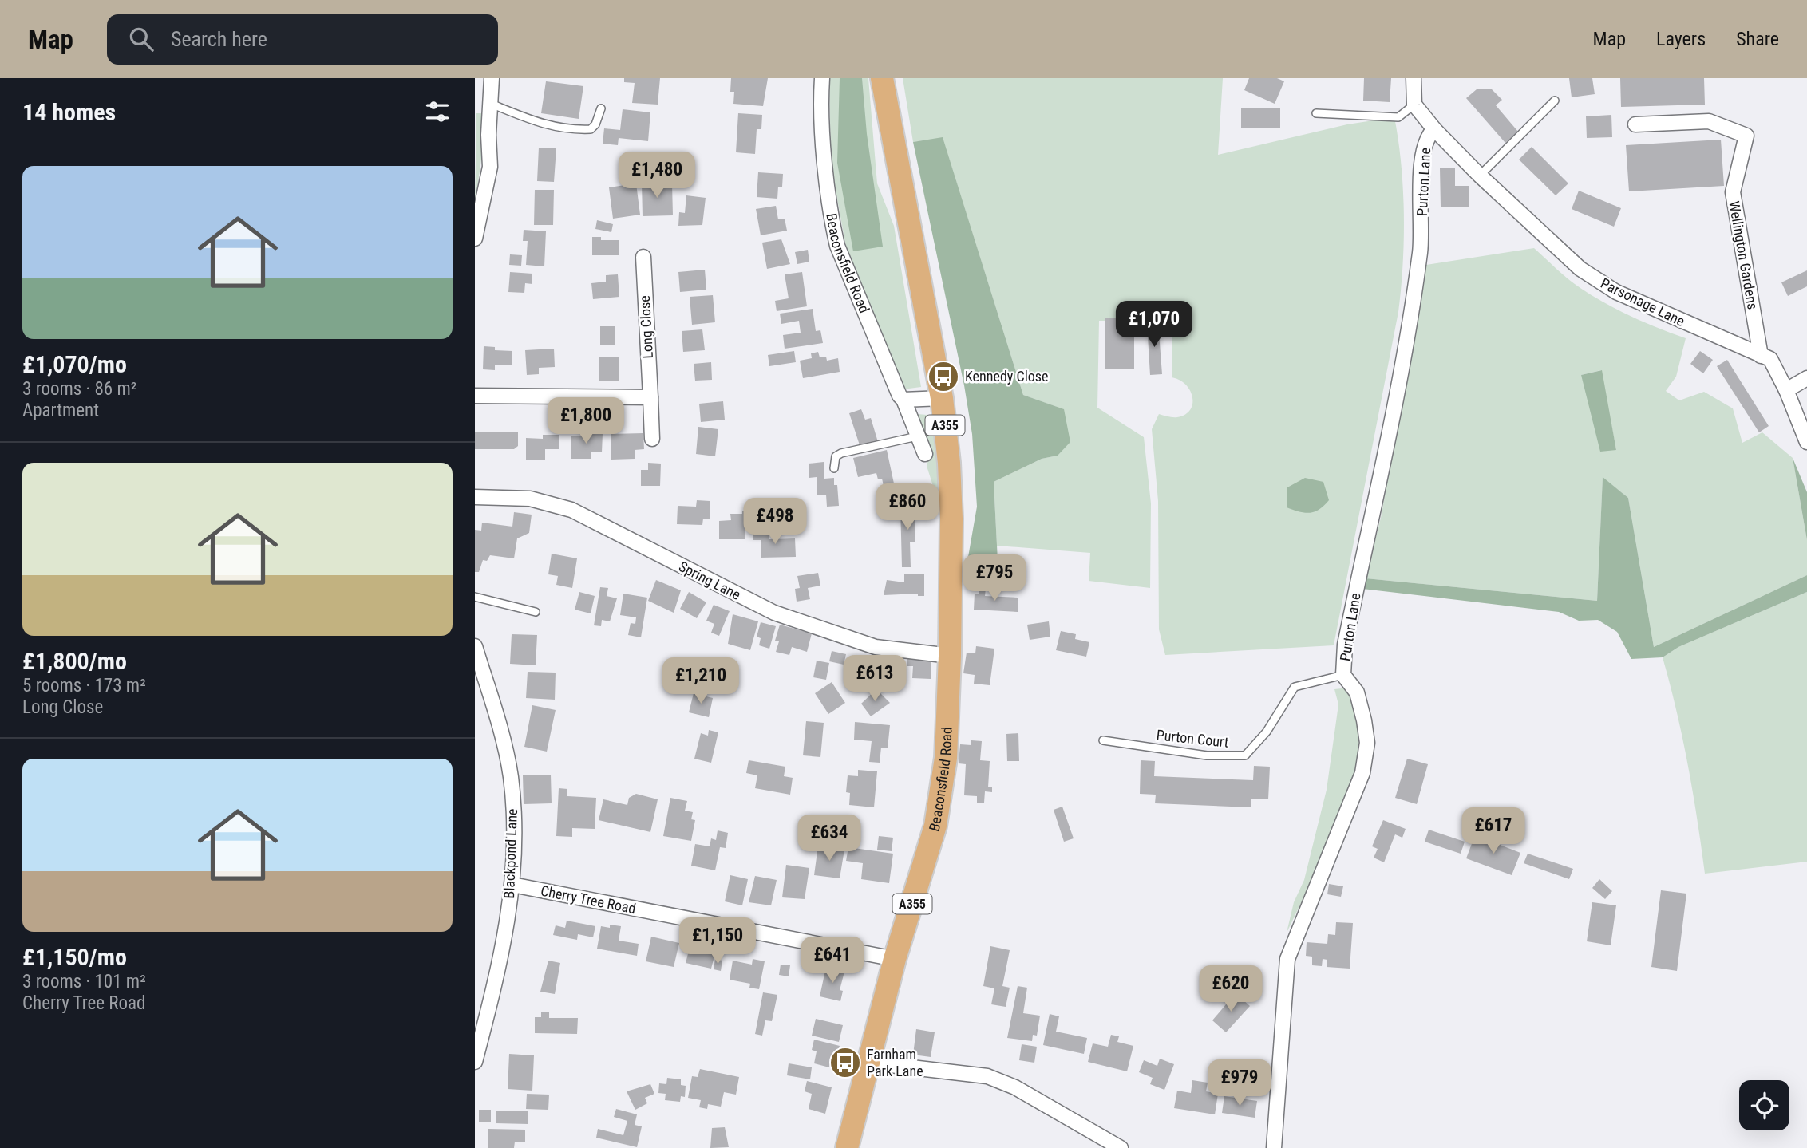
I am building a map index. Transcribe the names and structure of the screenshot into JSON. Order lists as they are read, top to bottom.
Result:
{
  "streets": {
    "main road": ["Beaconsfield Road", "A355"],
    "street": [
      "Purton Lane",
      "Wellington Gardens",
      "Parsonage Lane",
      "Long Close",
      "Spring Lane",
      "Blackpond Lane",
      "Cherry Tree Road"
    ],
    "lane": ["Purton Court"]
  },
  "crossings": [
    ["Purton Lane", "Parsonage Lane"],
    ["Purton Lane", "Purton Court"],
    ["Wellington Gardens", "Parsonage Lane"],
    ["Beaconsfield Road", "Spring Lane"],
    ["Beaconsfield Road", "Cherry Tree Road"],
    ["Blackpond Lane", "Cherry Tree Road"]
  ],
  "places": {
    "bus stop": ["Kennedy Close", "Farnham Park Lane"]
  },
  "page": {
    "header": "Map",
    "search": "Search here",
    "nav": ["Map", "Layers", "Share"],
    "heading": "14 homes",
    "list": [
      {
        "name": "£1,070/mo",
        "note": "3 rooms · 86 m² · Apartment"
      },
      {
        "name": "£1,800/mo",
        "note": "5 rooms · 173 m² · Long Close"
      },
      {
        "name": "£1,150/mo",
        "note": "3 rooms · 101 m² · Cherry Tree Road"
      }
    ],
    "price": [
      "£1,480",
      "£1,070",
      "£1,800",
      "£860",
      "£498",
      "£795",
      "£613",
      "£1,210",
      "£617",
      "£634",
      "£1,150",
      "£641",
      "£620",
      "£979"
    ]
  }
}
